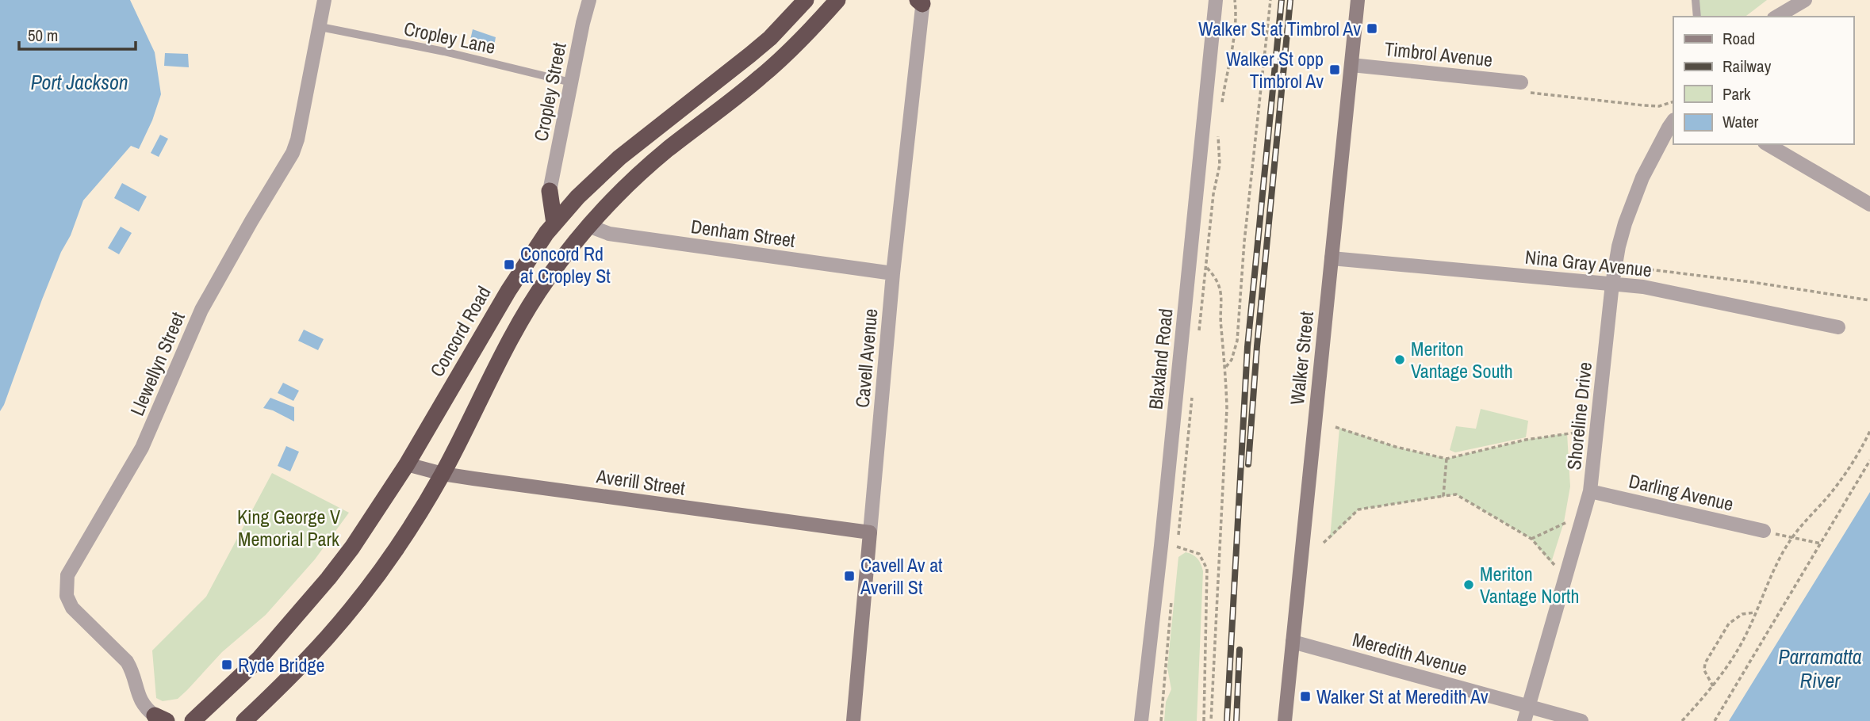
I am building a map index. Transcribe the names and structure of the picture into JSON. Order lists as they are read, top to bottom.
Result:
{
  "streets": {
    "highway": ["Concord Road"],
    "street": [
      "Timbrol Avenue",
      "Cropley Street",
      "Denham Street",
      "Nina Gray Avenue",
      "Cavell Avenue",
      "Walker Street",
      "Blaxland Road",
      "Llewellyn Street",
      "Shoreline Drive",
      "Averill Street",
      "Darling Avenue",
      "Meredith Avenue"
    ],
    "lane": ["Cropley Lane"]
  },
  "crossings": [
    ["Cropley Lane", "Cropley Street"],
    ["Cropley Lane", "Llewellyn Street"],
    ["Timbrol Avenue", "Walker Street"],
    ["Denham Street", "Cavell Avenue"],
    ["Nina Gray Avenue", "Walker Street"],
    ["Nina Gray Avenue", "Shoreline Drive"],
    ["Concord Road", "Averill Street"],
    ["Cavell Avenue", "Averill Street"],
    ["Walker Street", "Meredith Avenue"],
    ["Shoreline Drive", "Darling Avenue"],
    ["Shoreline Drive", "Meredith Avenue"]
  ],
  "water": ["Port Jackson", "Parramatta River"],
  "parks": ["King George V Memorial Park"],
  "places": {
    "transit": [
      "Walker St at Timbrol Av",
      "Walker St opp Timbrol Av",
      "Concord Rd at Cropley St",
      "Cavell Av at Averill St",
      "Ryde Bridge",
      "Walker St at Meredith Av"
    ],
    "other": ["Meriton Vantage South", "Meriton Vantage North"]
  },
  "legend": [
    "Road",
    "Railway",
    "Park",
    "Water"
  ],
  "scale_bar": "50 m"
}
